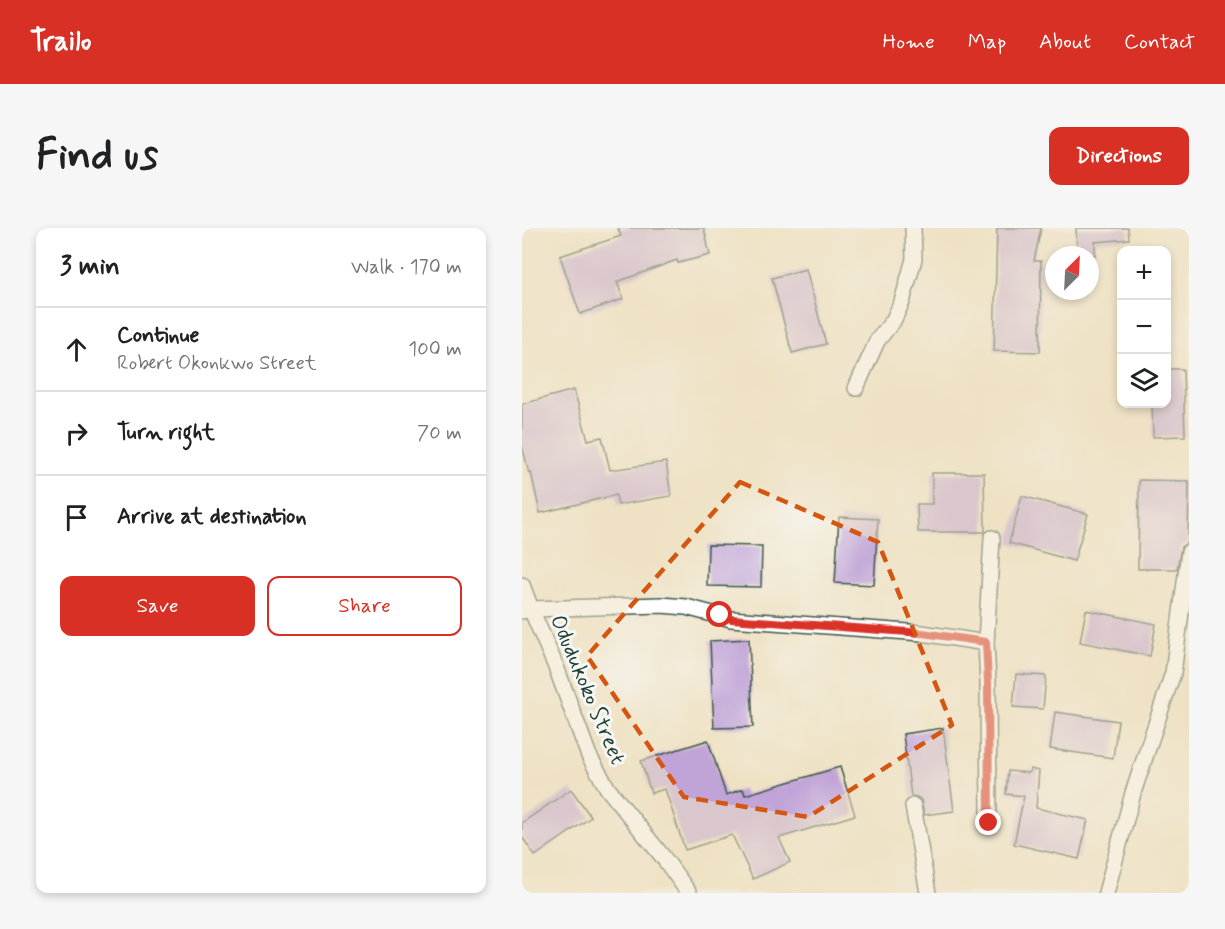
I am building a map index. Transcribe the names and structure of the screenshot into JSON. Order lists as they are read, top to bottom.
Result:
{
  "streets": {
    "street": ["Odudukoko Street"]
  },
  "north": "top right",
  "page": {
    "header": "Trailo",
    "nav": [
      "Home",
      "Map",
      "About",
      "Contact"
    ],
    "buttons": [
      "Directions",
      ["Save", "Share"]
    ],
    "title": "Find us",
    "heading": ["3 min", "Walk · 170 m"],
    "map_buttons": ["+", "−"],
    "list": [
      ["Continue", "Robert Okonkwo Street", "100 m"],
      ["Turn right", "70 m"],
      "Arrive at destination"
    ]
  }
}
